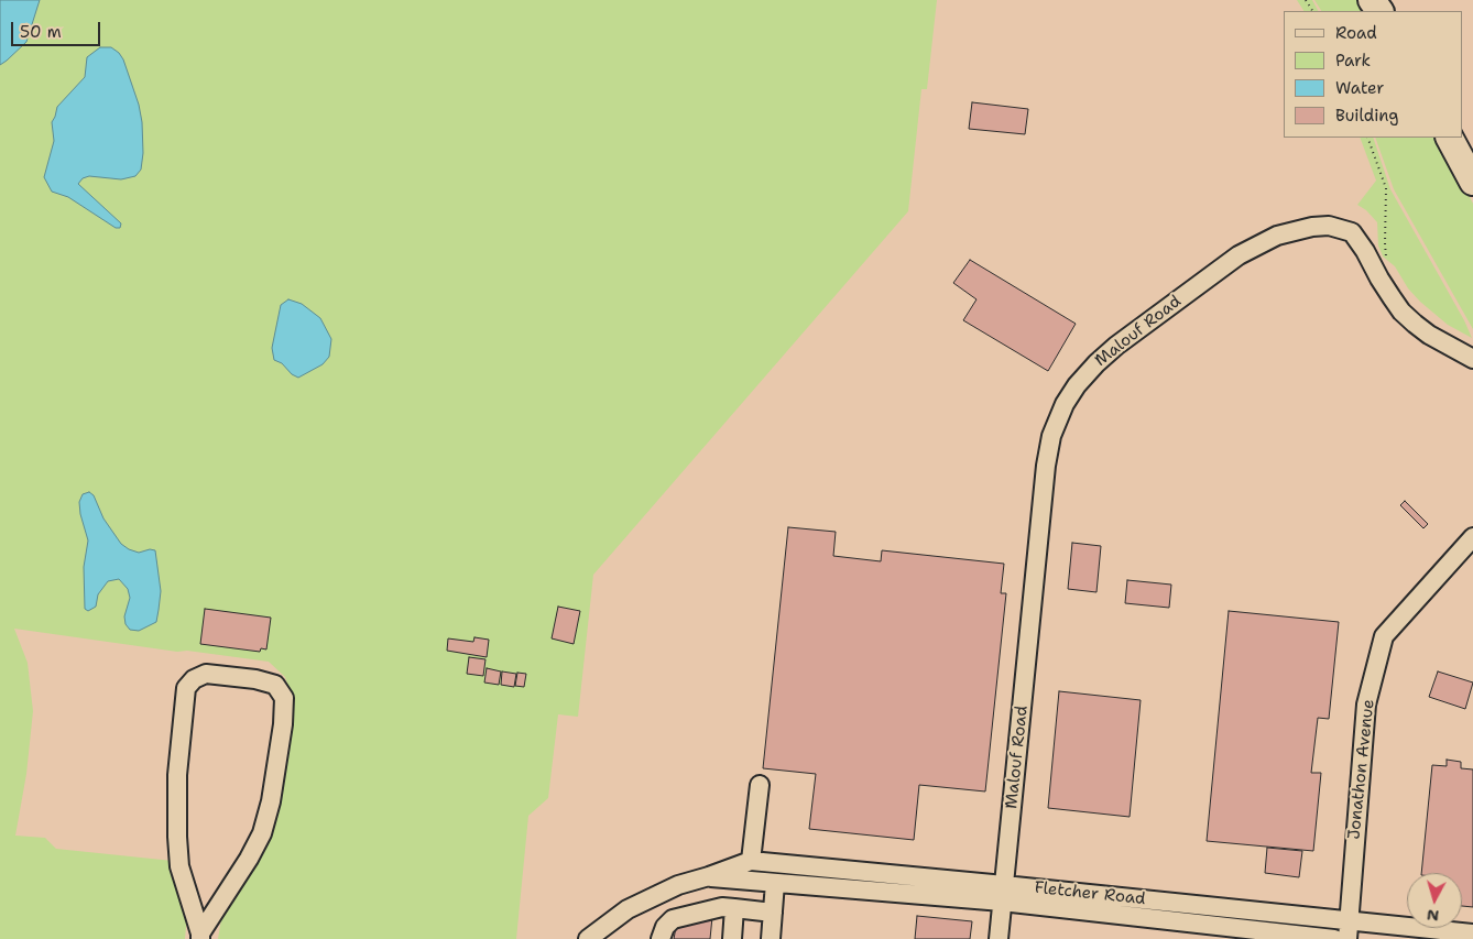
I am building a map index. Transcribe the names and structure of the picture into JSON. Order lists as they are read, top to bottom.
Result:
{
  "streets": {
    "street": ["Malouf Road", "Jonathon Avenue", "Fletcher Road"]
  },
  "crossings": [
    ["Malouf Road", "Fletcher Road"],
    ["Jonathon Avenue", "Fletcher Road"]
  ],
  "legend": [
    "Road",
    "Park",
    "Water",
    "Building"
  ],
  "scale_bar": "50 m",
  "north": "bottom"
}
